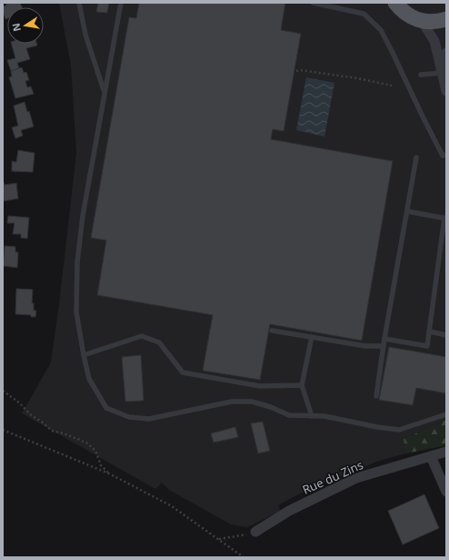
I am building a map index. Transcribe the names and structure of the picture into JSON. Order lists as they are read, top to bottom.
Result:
{
  "streets": {
    "street": ["Rue du Zins"]
  },
  "north": "left"
}
